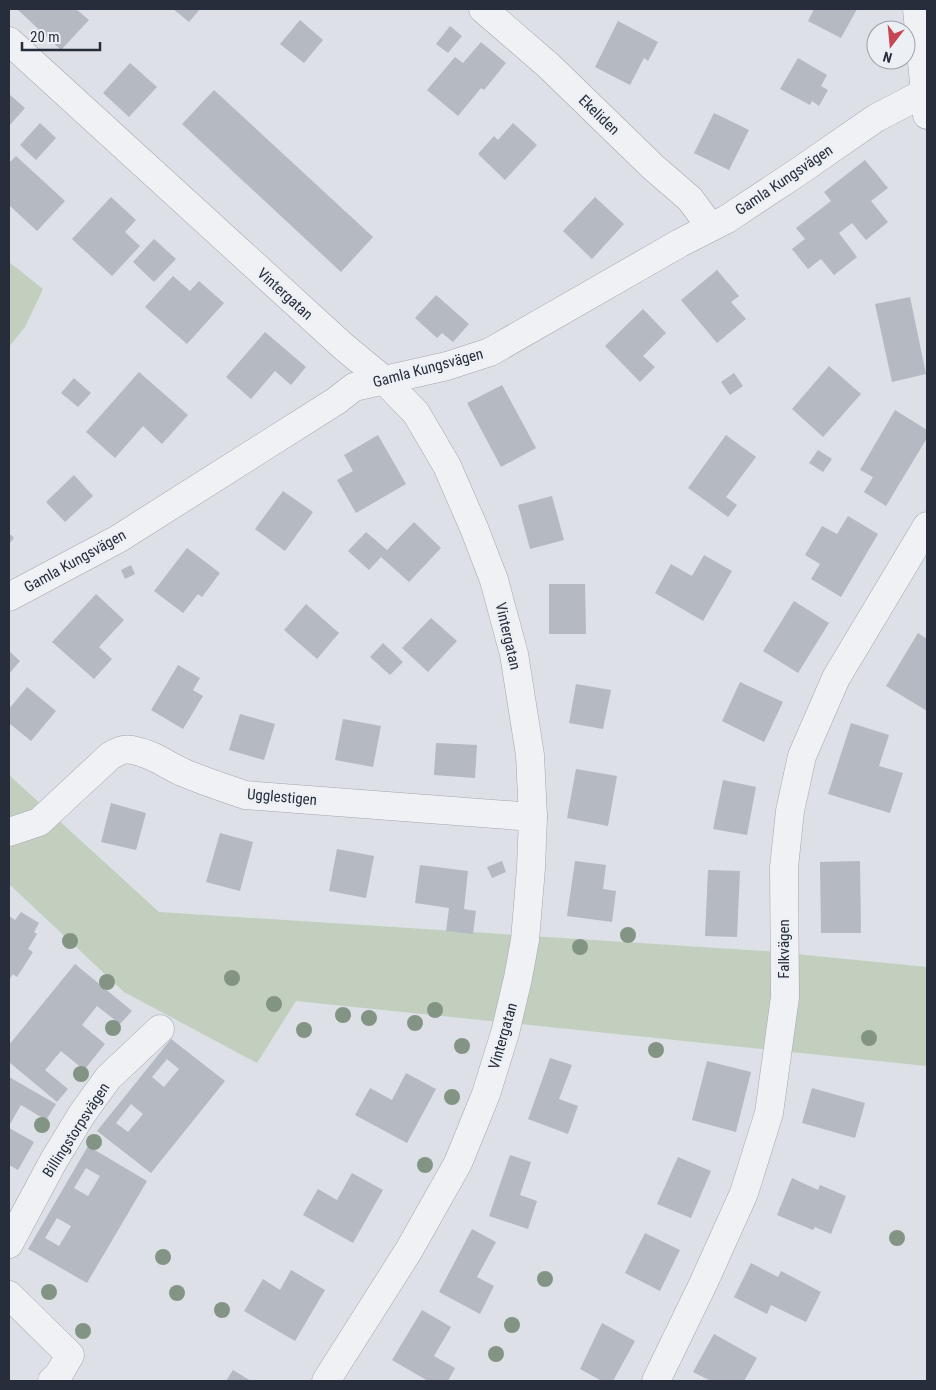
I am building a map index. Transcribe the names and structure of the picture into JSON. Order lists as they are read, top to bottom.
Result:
{
  "streets": {
    "street": [
      "Ekeliden",
      "Gamla Kungsvägen",
      "Vintergatan",
      "Ugglestigen",
      "Falkvägen",
      "Billingstorpsvägen"
    ]
  },
  "crossings": [
    ["Ekeliden", "Gamla Kungsvägen"],
    ["Gamla Kungsvägen", "Vintergatan"],
    ["Vintergatan", "Ugglestigen"]
  ],
  "scale_bar": "20 m",
  "north": "bottom"
}
